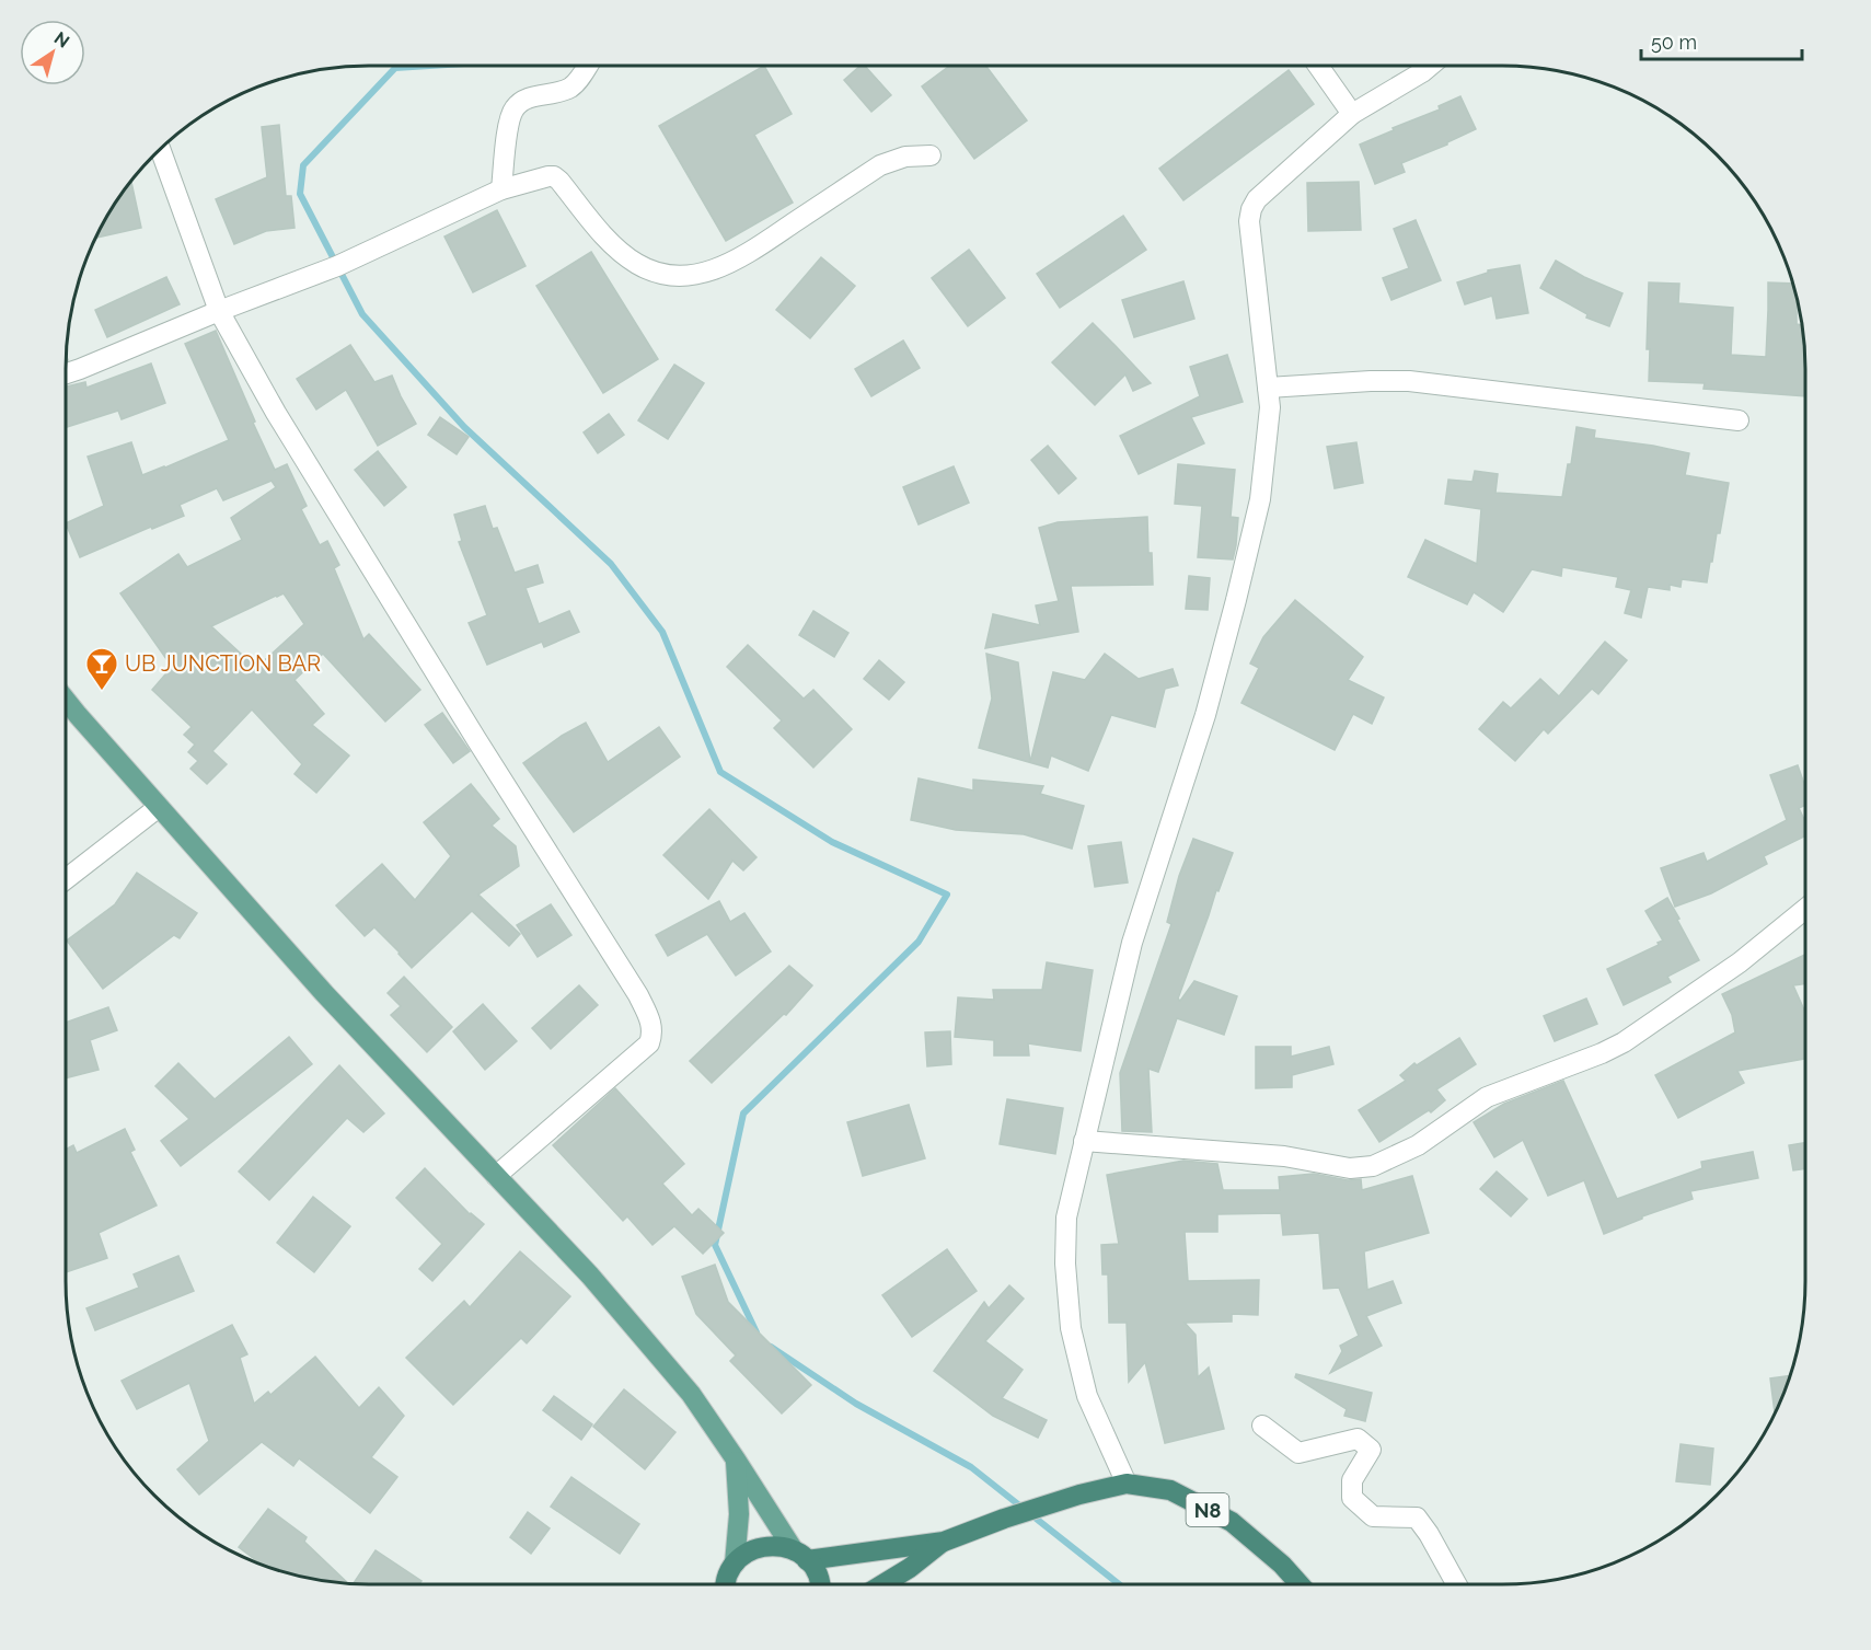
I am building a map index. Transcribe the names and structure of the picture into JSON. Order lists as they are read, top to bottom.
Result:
{
  "streets": {
    "highway": ["N8"]
  },
  "places": {
    "bar": ["UB JUNCTION BAR"]
  },
  "scale_bar": "50 m",
  "north": "top right"
}
